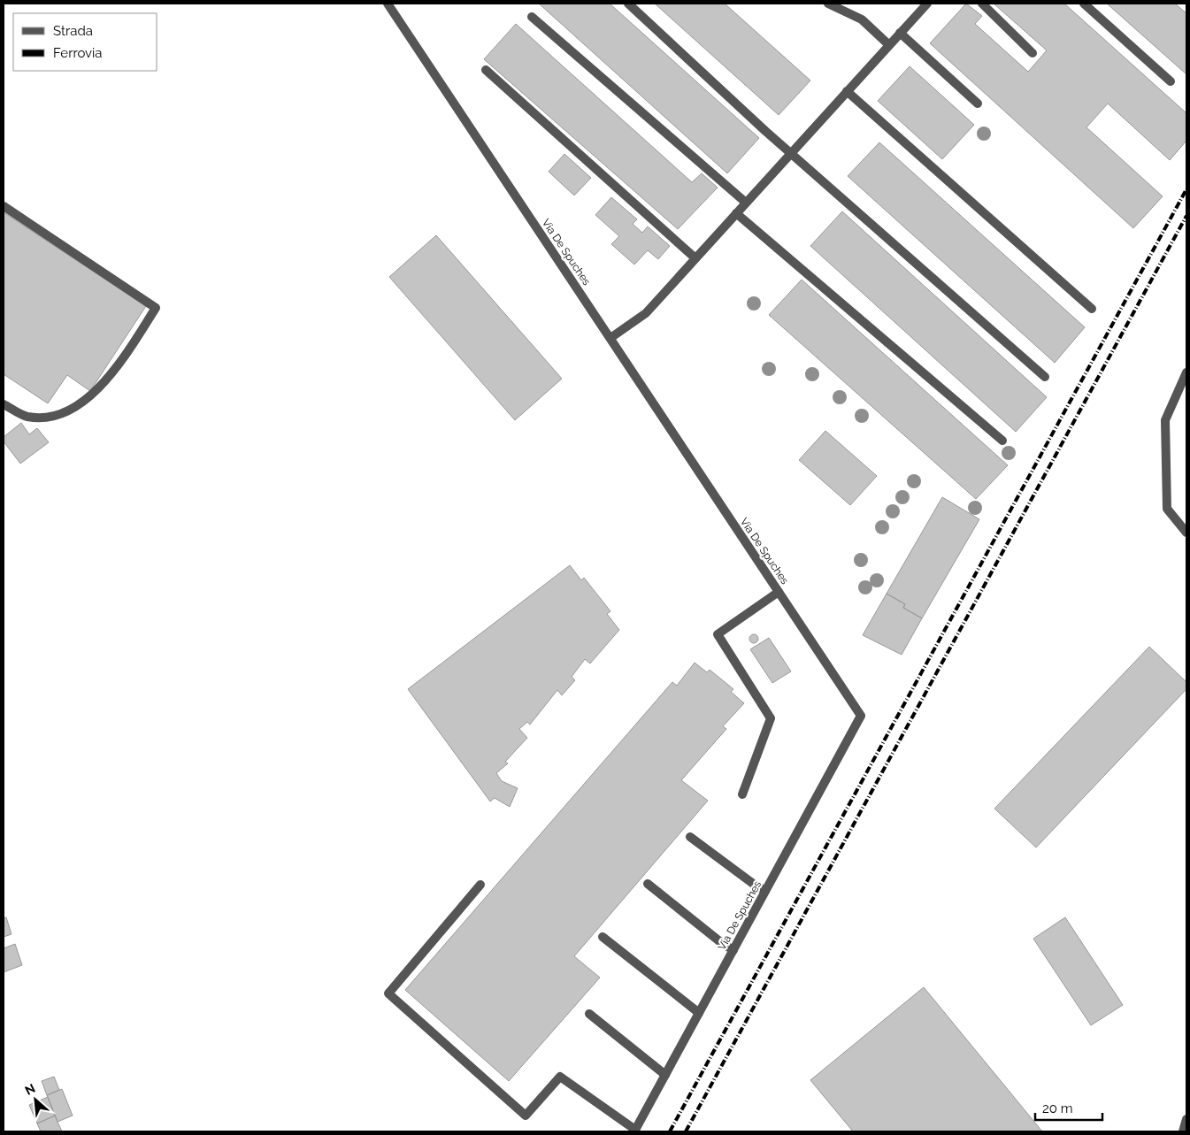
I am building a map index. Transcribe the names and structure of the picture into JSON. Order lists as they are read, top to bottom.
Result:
{
  "streets": {
    "street": ["Via De Spuches"]
  },
  "legend": ["Strada", "Ferrovia"],
  "scale_bar": "20 m",
  "north": "top left"
}
